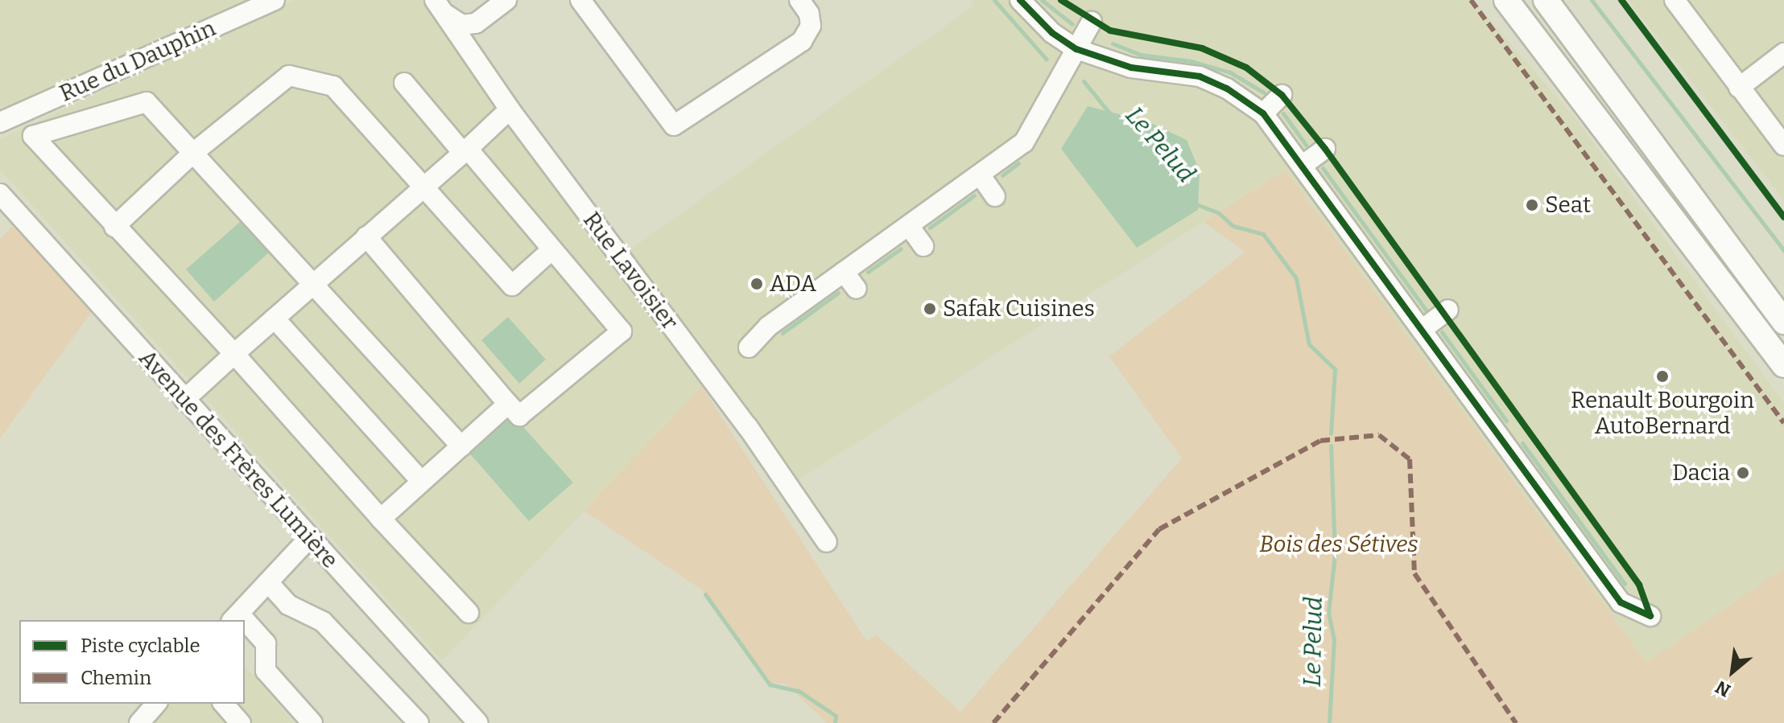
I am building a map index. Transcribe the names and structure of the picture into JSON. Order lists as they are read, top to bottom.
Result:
{
  "streets": {
    "street": ["Rue du Dauphin", "Rue Lavoisier", "Avenue des Frères Lumière"]
  },
  "water": ["Le Pelud"],
  "parks": ["Bois des Sétives"],
  "places": [
    "Seat",
    "ADA",
    "Safak Cuisines",
    "Renault Bourgoin AutoBernard",
    "Dacia"
  ],
  "legend": ["Piste cyclable", "Chemin"],
  "north": "bottom left"
}
